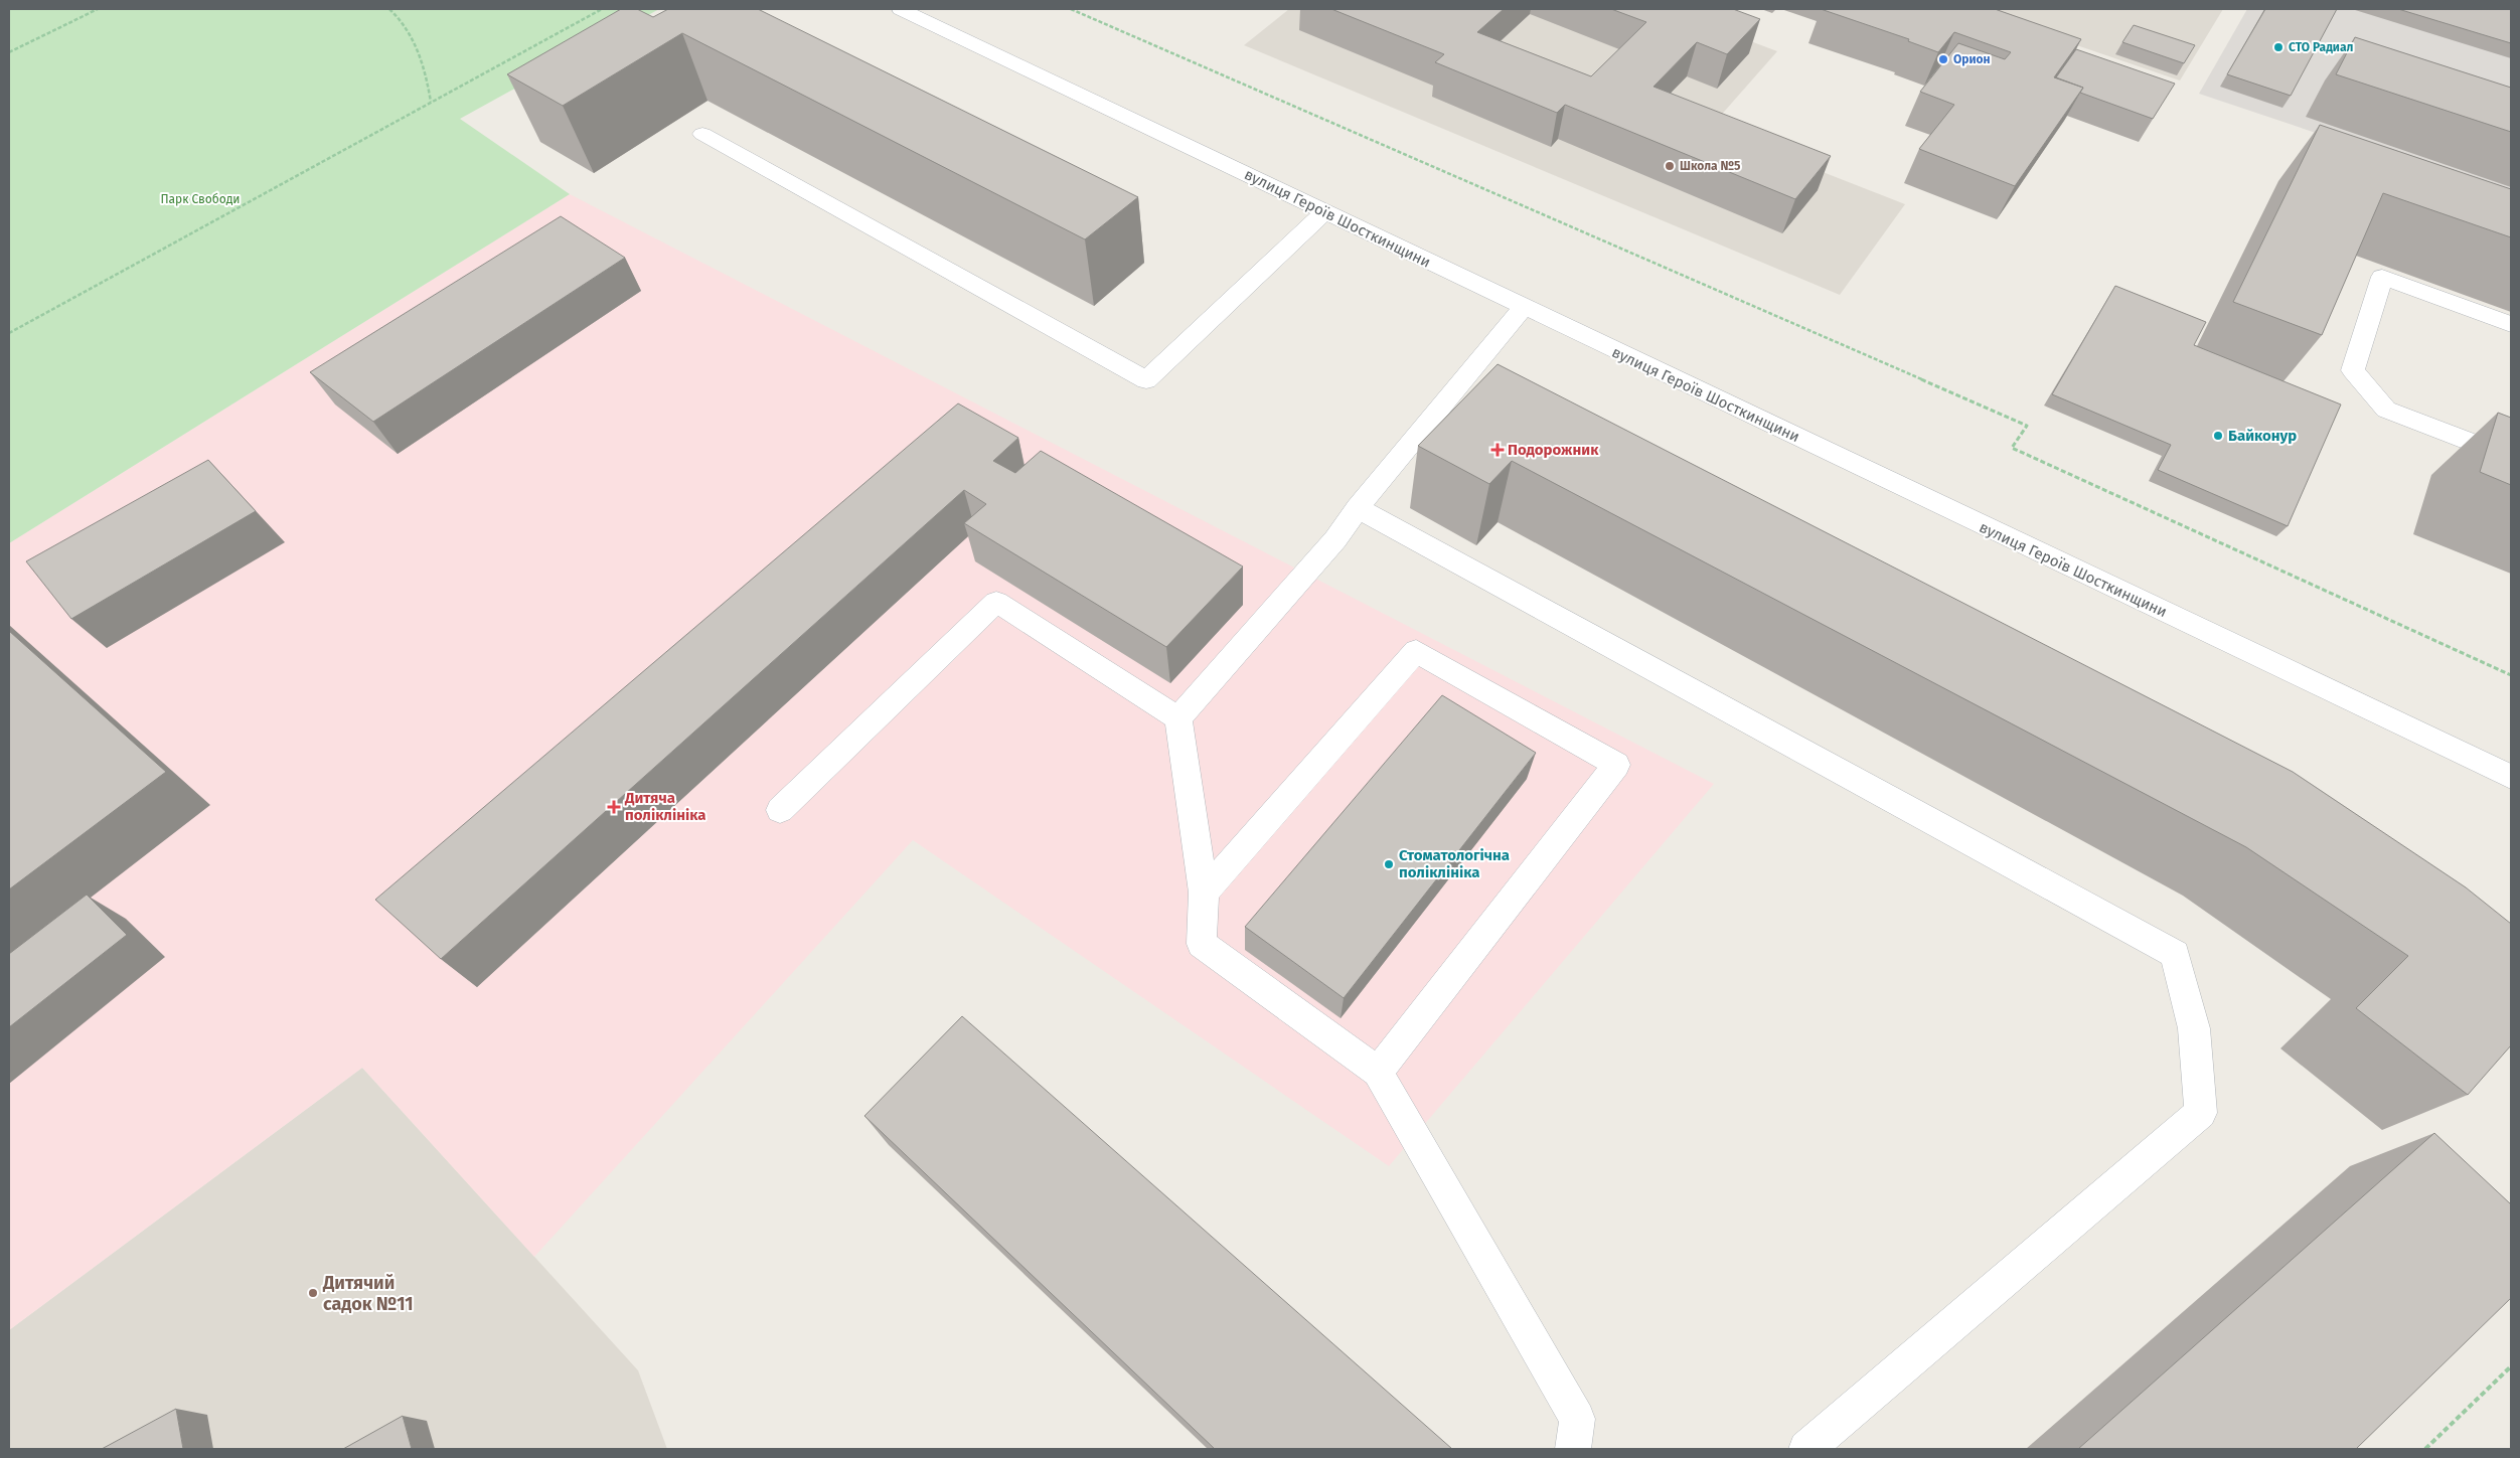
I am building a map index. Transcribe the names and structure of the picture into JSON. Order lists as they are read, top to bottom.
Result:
{
  "streets": {
    "street": ["вулиця Героїв Шосткинщини"]
  },
  "parks": ["Парк Свободи"],
  "places": {
    "other": [
      "СТО Радиал",
      "Орион",
      "Школа №5",
      "Байконур",
      "Стоматологічна поліклініка",
      "Дитячий садок №11"
    ],
    "health": ["Подорожник", "Дитяча поліклініка"]
  }
}
